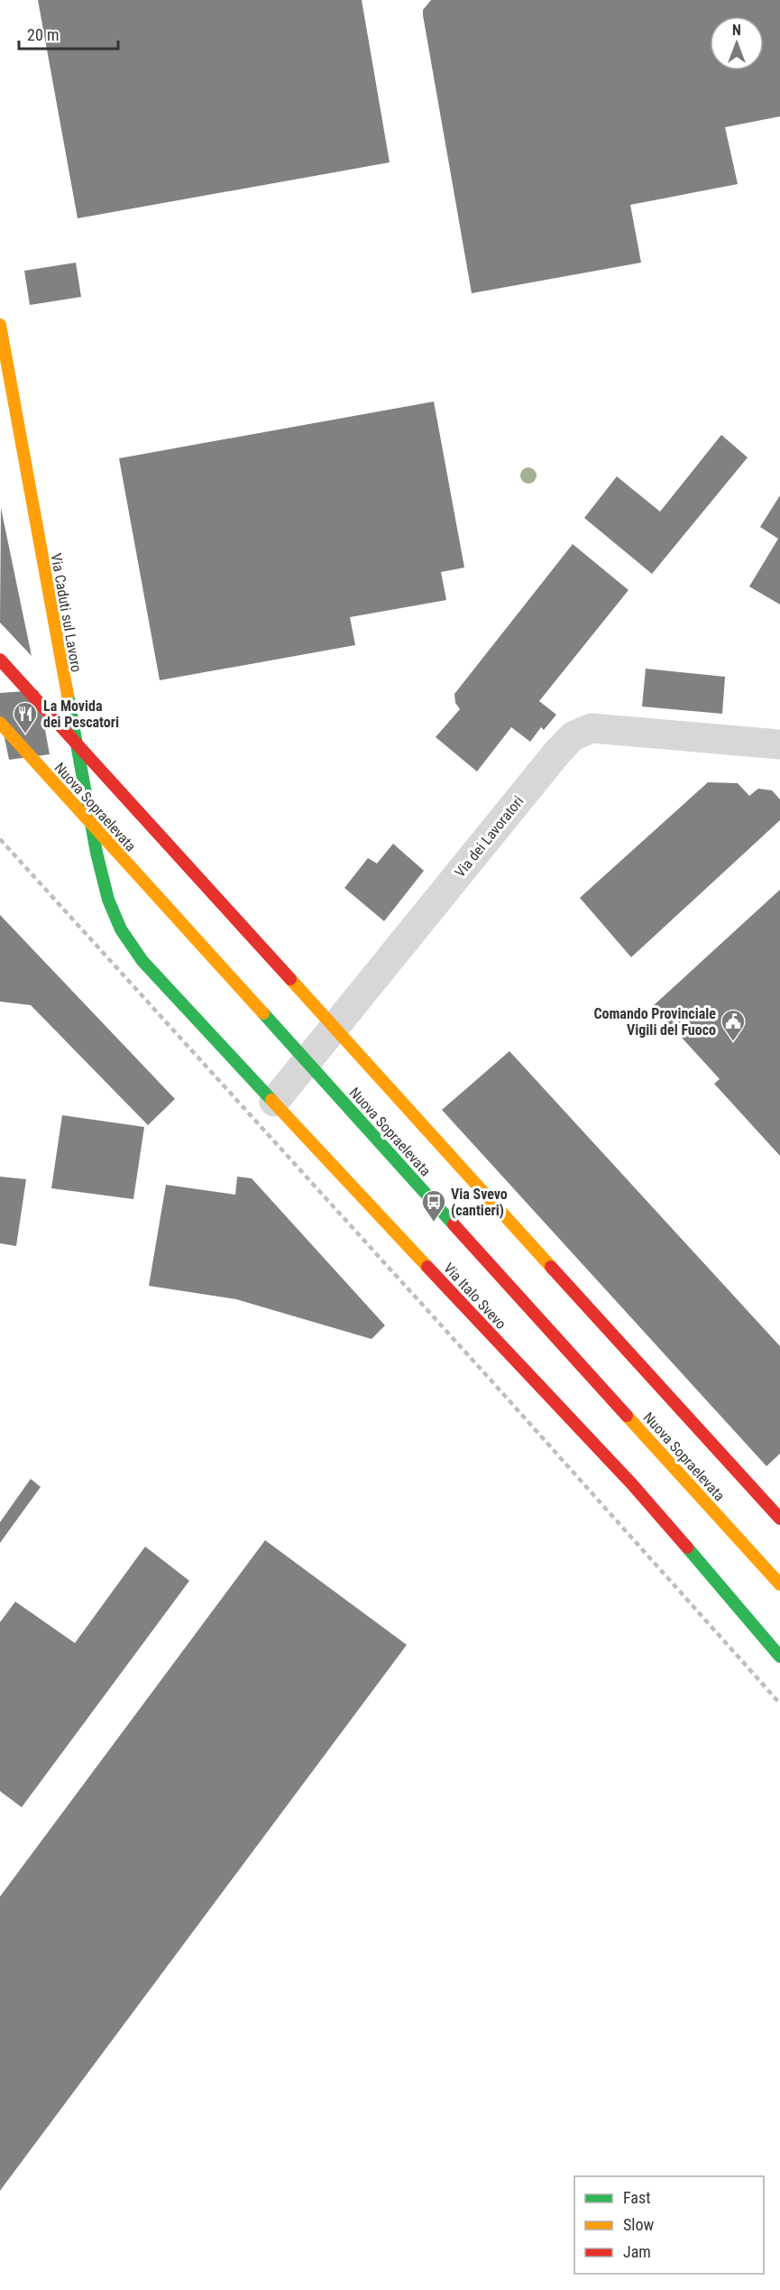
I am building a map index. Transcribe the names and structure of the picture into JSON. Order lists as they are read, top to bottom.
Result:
{
  "streets": {
    "main road": ["Via Caduti sul Lavoro", "Nuova Sopraelevata", "Via Italo Svevo"],
    "street": ["Via dei Lavoratori"]
  },
  "crossings": [
    ["Via Caduti sul Lavoro", "Via Italo Svevo"],
    ["Via dei Lavoratori", "Via Italo Svevo"]
  ],
  "places": {
    "restaurant": ["La Movida dei Pescatori"],
    "public building": ["Comando Provinciale Vigili del Fuoco"],
    "bus stop": ["Via Svevo (cantieri)"]
  },
  "legend": ["Fast", "Slow", "Jam"],
  "scale_bar": "20 m",
  "north": "top"
}
